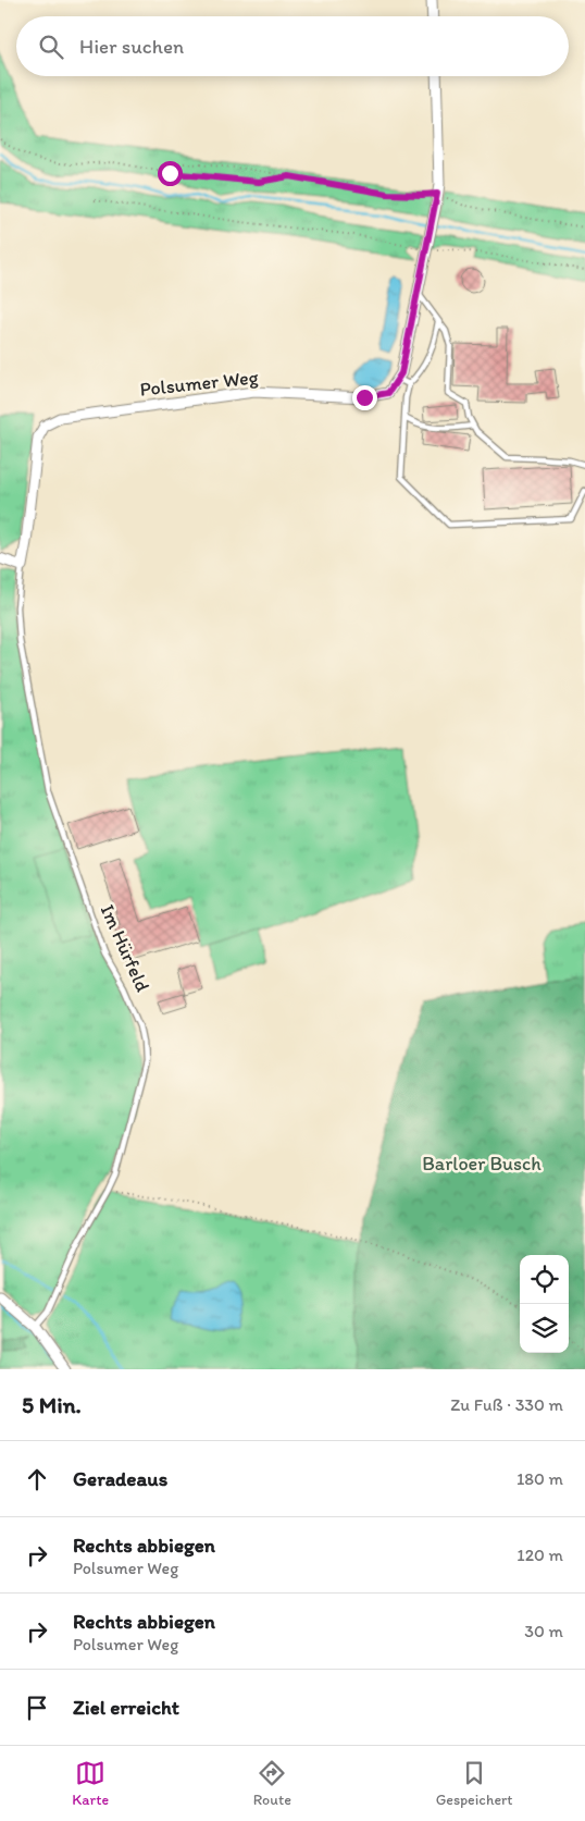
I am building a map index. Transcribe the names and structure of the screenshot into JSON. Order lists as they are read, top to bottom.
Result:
{
  "streets": {
    "street": ["Polsumer Weg"],
    "lane": ["Im Hürfeld"]
  },
  "crossings": [
    ["Polsumer Weg", "Im Hürfeld"]
  ],
  "parks": ["Barloer Busch"],
  "page": {
    "search": "Hier suchen",
    "heading": ["5 Min.", "Zu Fuß · 330 m"],
    "list": [
      ["Geradeaus", "180 m"],
      ["Rechts abbiegen", "Polsumer Weg", "120 m"],
      ["Rechts abbiegen", "Polsumer Weg", "30 m"],
      "Ziel erreicht"
    ],
    "nav": ["Karte", "Route", "Gespeichert"]
  }
}
